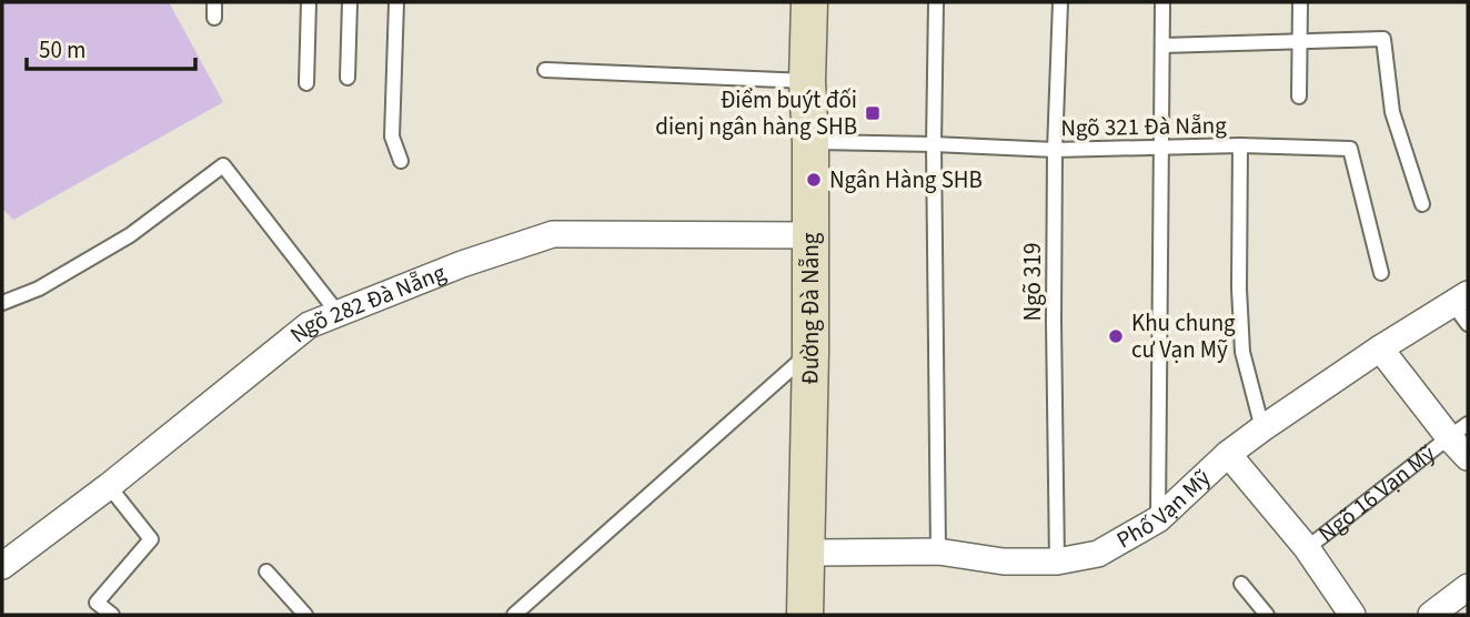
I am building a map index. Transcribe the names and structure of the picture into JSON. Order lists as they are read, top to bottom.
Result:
{
  "streets": {
    "main road": ["Đường Đà Nẵng"],
    "street": ["Ngõ 282 Đà Nẵng", "Ngõ 16 Vạn Mỹ", "Phố Vạn Mỹ"],
    "lane": ["Ngõ 321 Đà Nẵng", "Ngõ 319"]
  },
  "crossings": [
    ["Ngõ 321 Đà Nẵng", "Ngõ 319"],
    ["Ngõ 321 Đà Nẵng", "Đường Đà Nẵng"],
    ["Ngõ 319", "Phố Vạn Mỹ"],
    ["Ngõ 282 Đà Nẵng", "Đường Đà Nẵng"],
    ["Đường Đà Nẵng", "Phố Vạn Mỹ"],
    ["Ngõ 16 Vạn Mỹ", "Phố Vạn Mỹ"]
  ],
  "places": {
    "transit": ["Điểm buýt đối dienj ngân hàng SHB"],
    "other": ["Ngân Hàng SHB", "Khu chung cư Vạn Mỹ"]
  },
  "scale_bar": "50 m"
}
